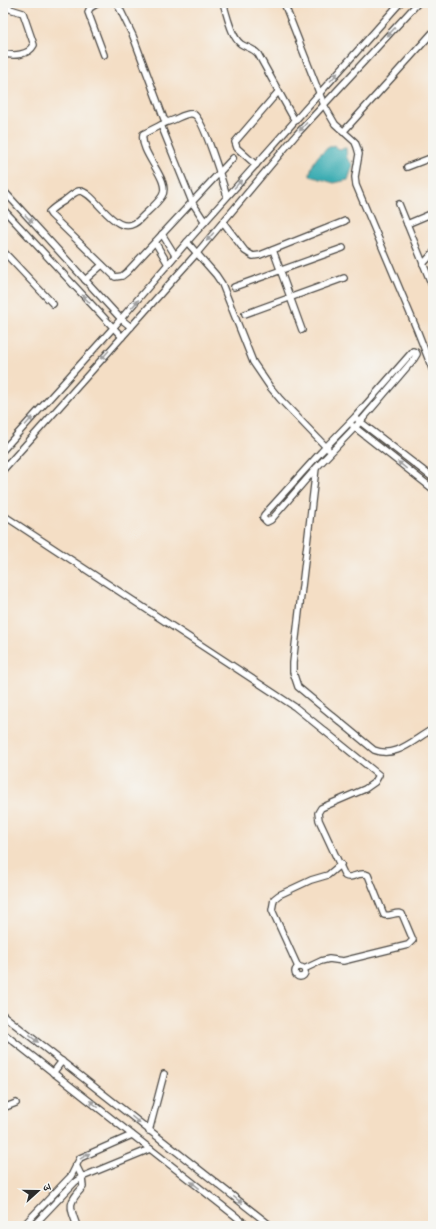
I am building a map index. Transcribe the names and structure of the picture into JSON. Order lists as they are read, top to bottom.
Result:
{
  "north": "right"
}
